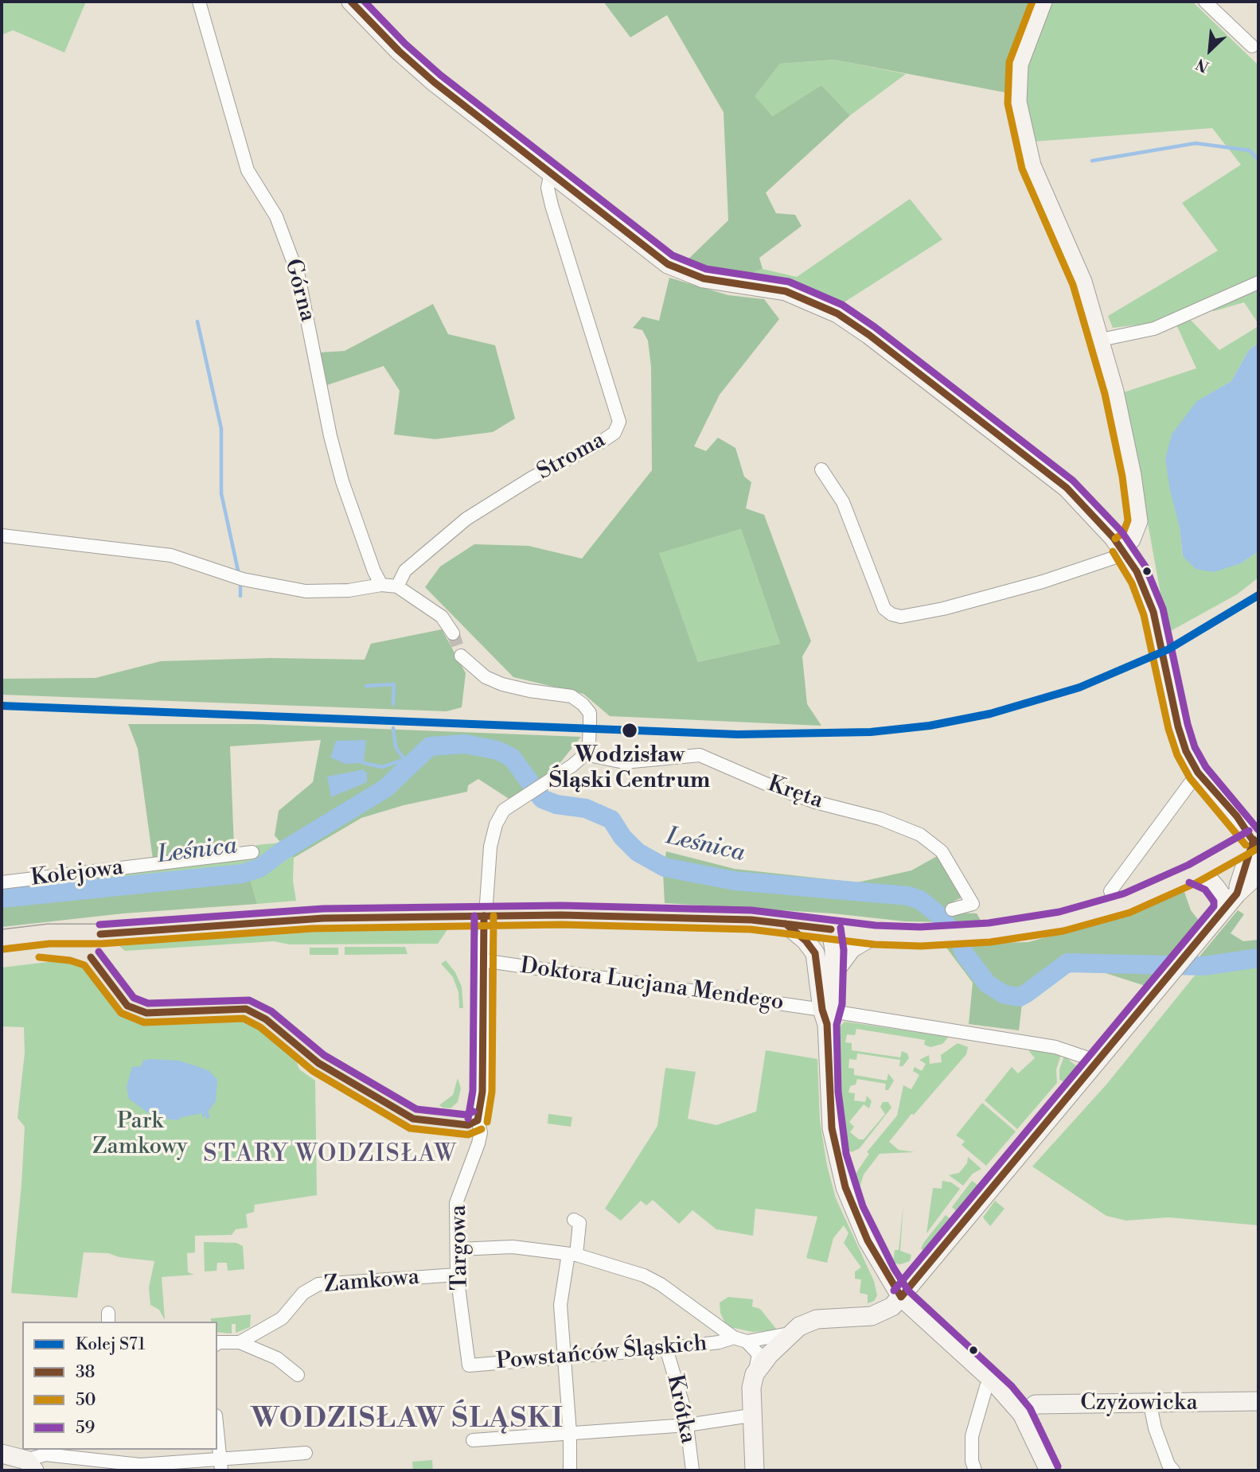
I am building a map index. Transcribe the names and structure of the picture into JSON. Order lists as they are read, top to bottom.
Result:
{
  "streets": {
    "street": [
      "Górna",
      "Stroma",
      "Kręta",
      "Kolejowa",
      "Doktora Lucjana Mendego",
      "Targowa",
      "Zamkowa",
      "Powstańców Śląskich",
      "Czyżowicka",
      "Krótka"
    ]
  },
  "crossings": [
    ["Kręta", "Targowa"],
    ["Doktora Lucjana Mendego", "Targowa"],
    ["Targowa", "Zamkowa"],
    ["Targowa", "Powstańców Śląskich"],
    ["Powstańców Śląskich", "Krótka"]
  ],
  "districts": ["STARY WODZISŁAW", "WODZISŁAW ŚLĄSKI"],
  "water": ["Leśnica"],
  "parks": ["Park Zamkowy"],
  "places": ["Wodzisław Śląski Centrum"],
  "lines": [
    "transit line 38",
    "transit line 50",
    "transit line 59",
    "rail line S71"
  ],
  "legend": [
    "Kolej S71",
    "38",
    "50",
    "59"
  ],
  "north": "bottom left"
}
